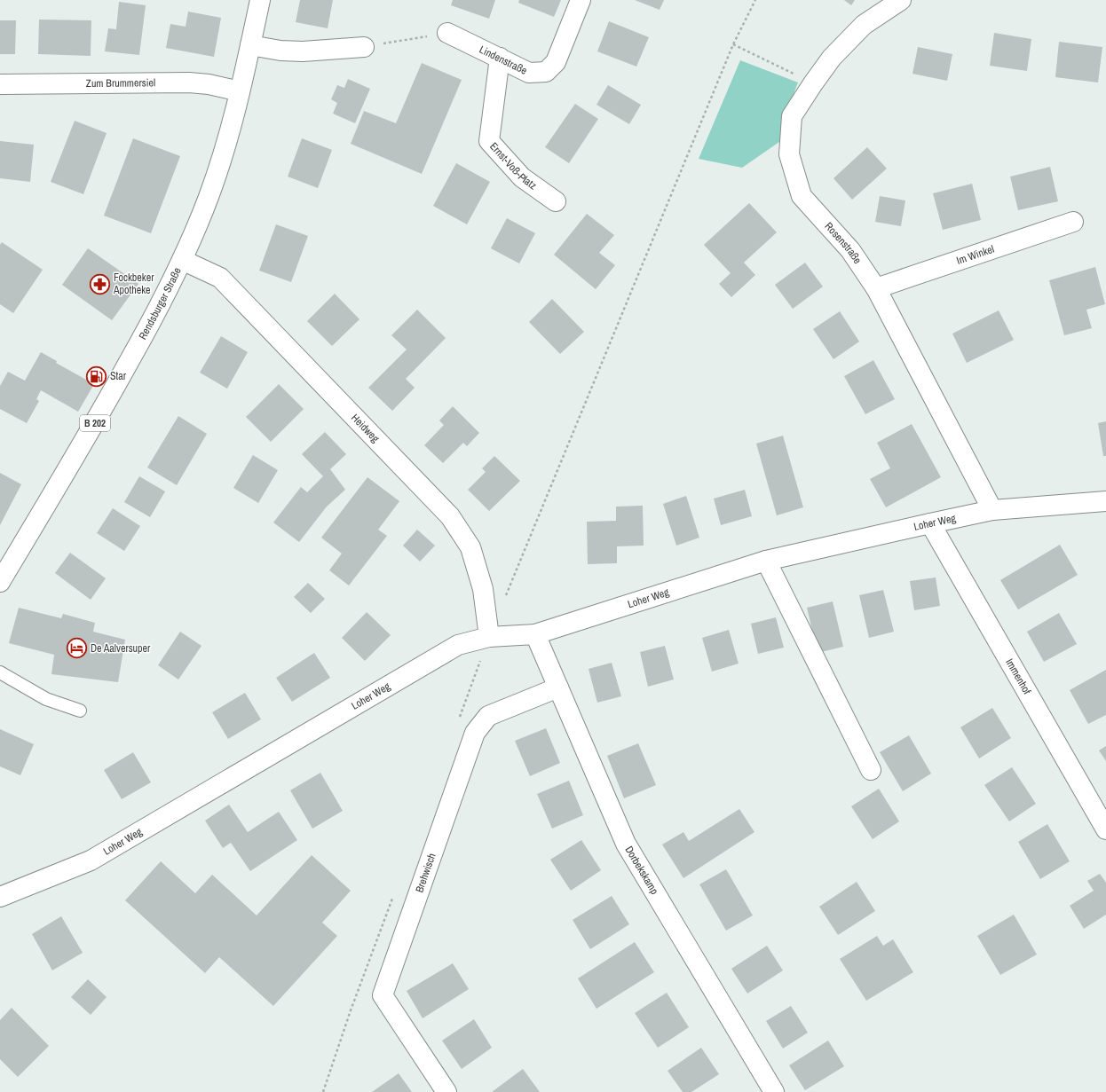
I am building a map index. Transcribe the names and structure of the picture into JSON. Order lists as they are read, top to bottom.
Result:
{
  "streets": {
    "street": [
      "Lindenstraße",
      "Zum Brummersiel",
      "Ernst-Voß-Platz",
      "Rosenstraße",
      "Im Winkel",
      "Rendsburger Straße",
      "B 202",
      "Heidweg",
      "Loher Weg",
      "Immenhof",
      "Dorbekskamp",
      "Brehwisch"
    ]
  },
  "crossings": [
    ["Lindenstraße", "Ernst-Voß-Platz"],
    ["Zum Brummersiel", "Rendsburger Straße"],
    ["Rosenstraße", "Im Winkel"],
    ["Rosenstraße", "Loher Weg"],
    ["Rendsburger Straße", "Heidweg"],
    ["Heidweg", "Loher Weg"],
    ["Loher Weg", "Immenhof"],
    ["Loher Weg", "Dorbekskamp"],
    ["Dorbekskamp", "Brehwisch"]
  ],
  "places": {
    "pharmacy": ["Fockbeker Apotheke"],
    "fuel station": ["Star"],
    "hotel": ["De Aalversuper"]
  }
}
